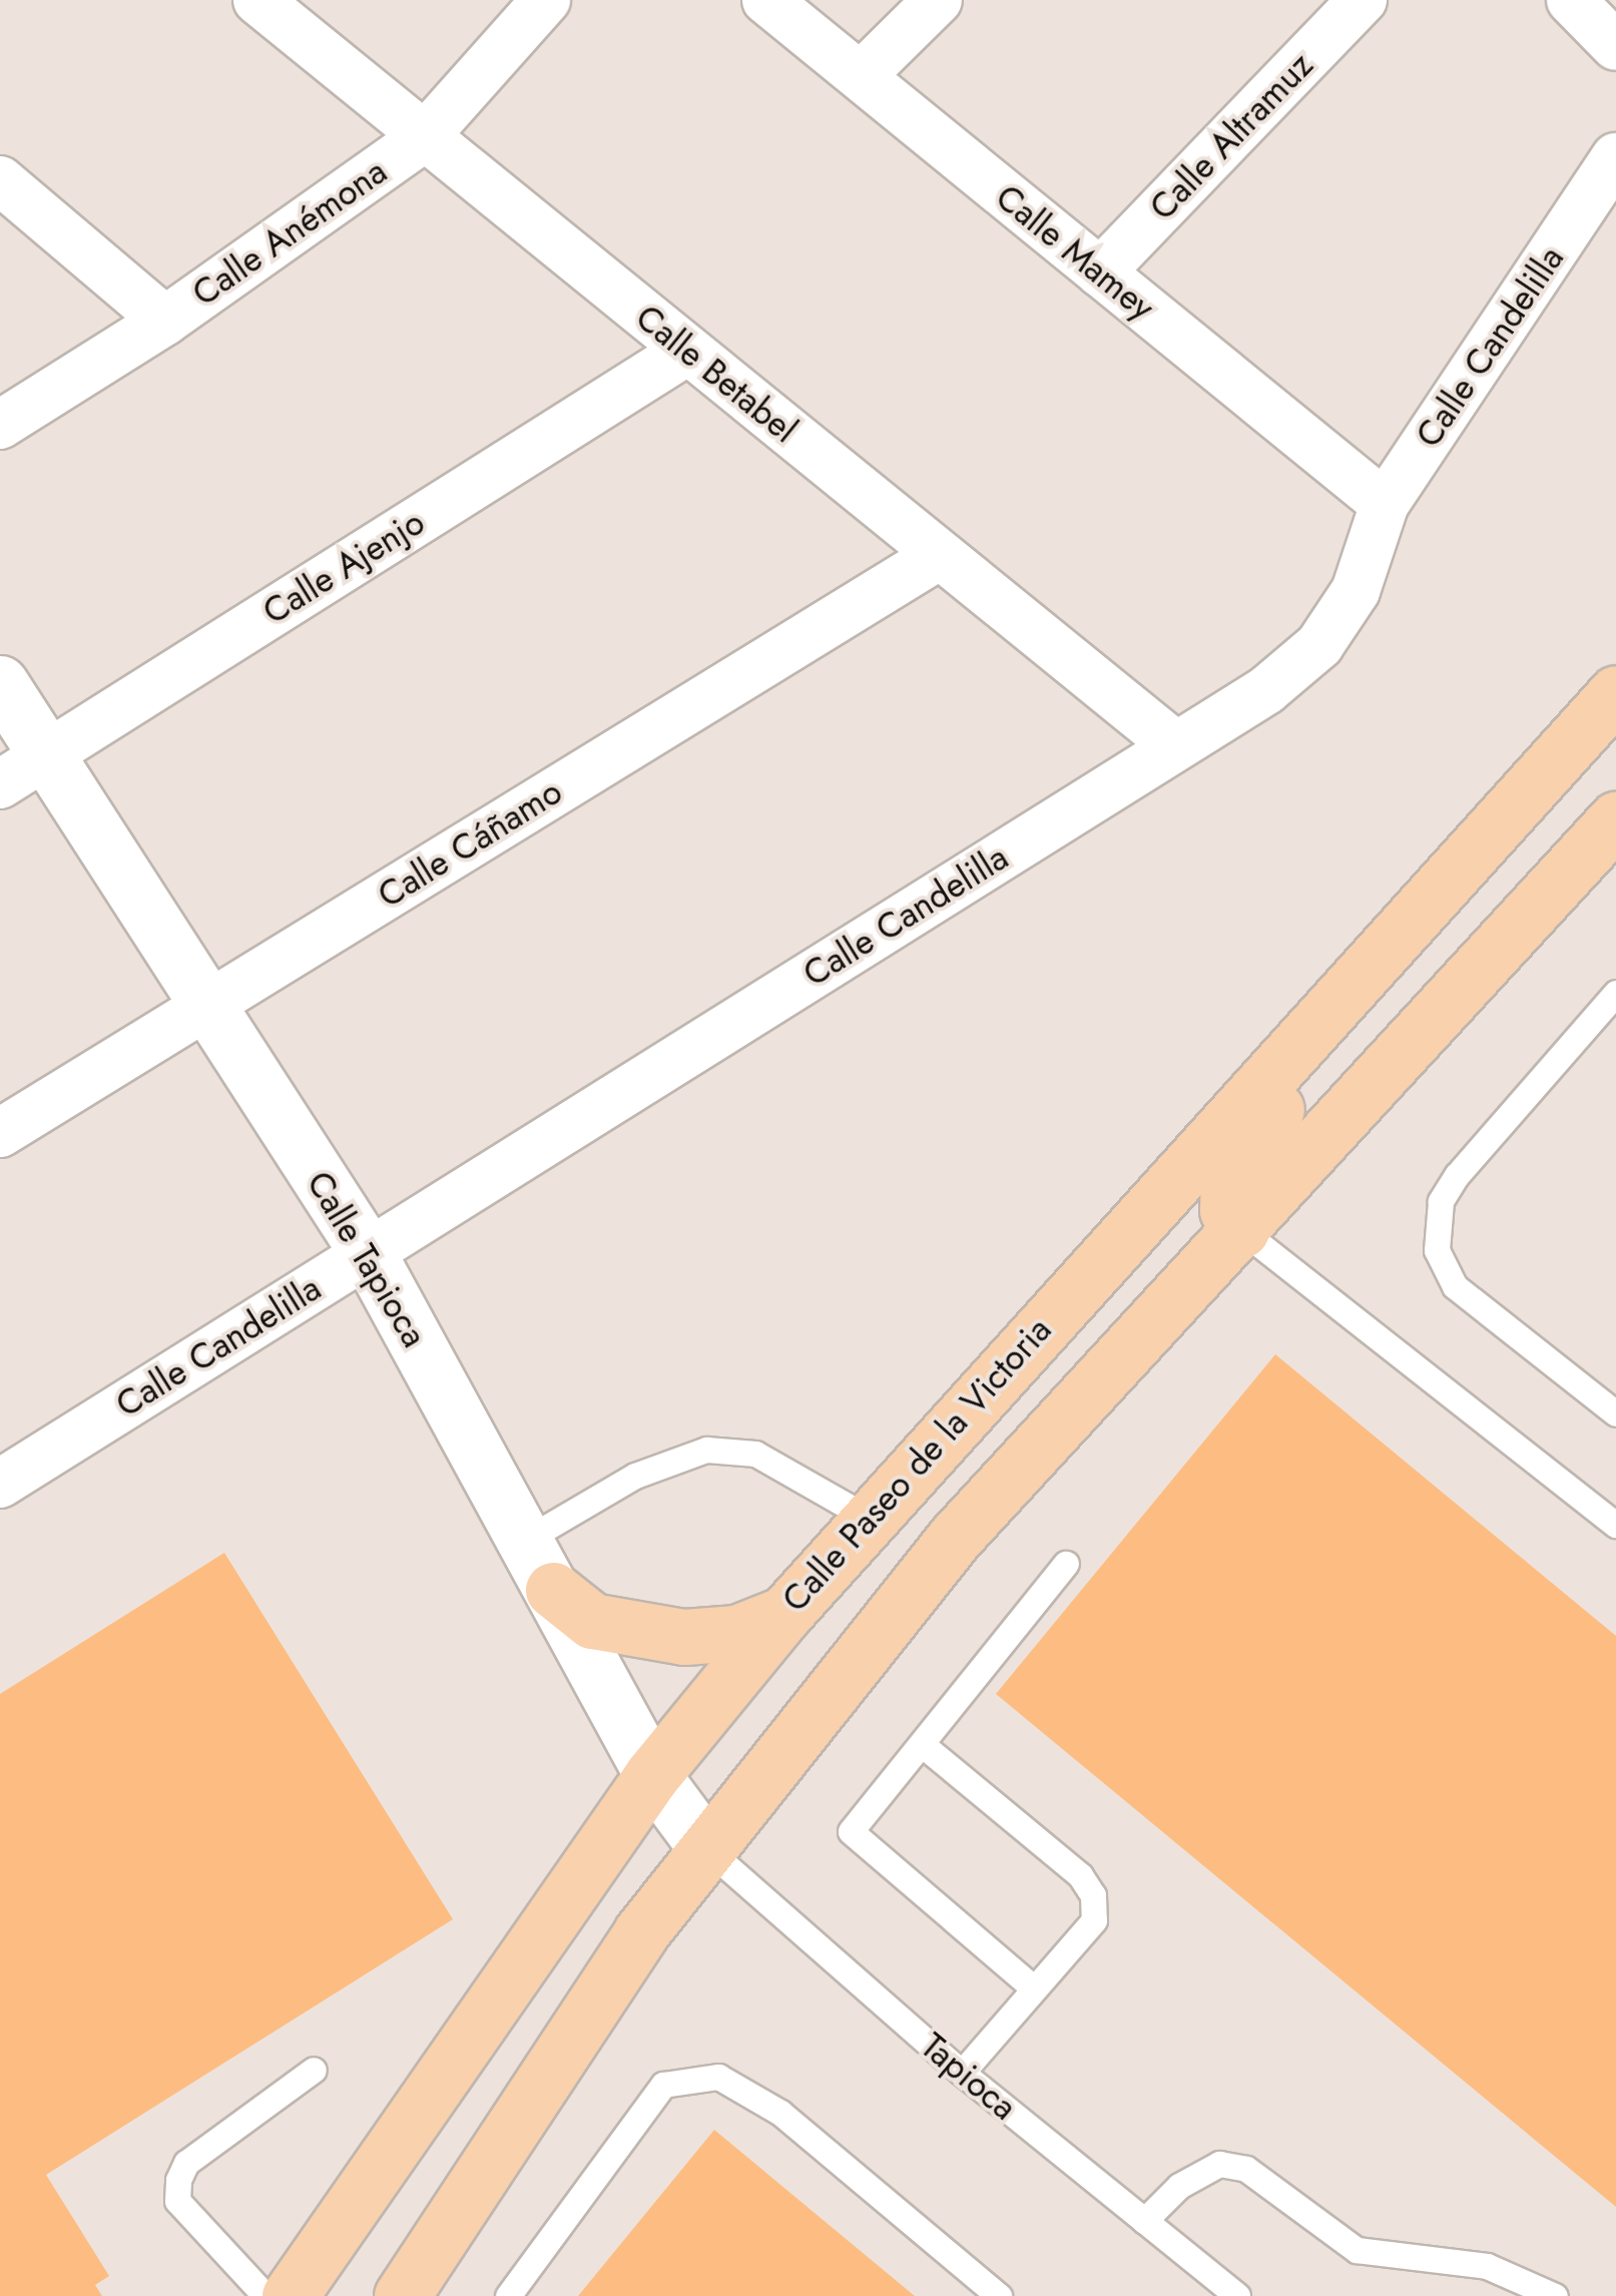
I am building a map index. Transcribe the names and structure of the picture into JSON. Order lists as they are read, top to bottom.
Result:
{
  "streets": {
    "main road": ["Calle Paseo de la Victoria"],
    "street": [
      "Calle Altramuz",
      "Calle Anémona",
      "Calle Mamey",
      "Calle Candelilla",
      "Calle Betabel",
      "Calle Ajenjo",
      "Calle Cáñamo",
      "Calle Tapioca"
    ],
    "lane": ["Tapioca"]
  },
  "crossings": [
    ["Calle Altramuz", "Calle Mamey"],
    ["Calle Anémona", "Calle Betabel"],
    ["Calle Mamey", "Calle Candelilla"],
    ["Calle Candelilla", "Calle Betabel"],
    ["Calle Candelilla", "Calle Tapioca"],
    ["Calle Betabel", "Calle Ajenjo"],
    ["Calle Betabel", "Calle Cáñamo"],
    ["Calle Ajenjo", "Calle Tapioca"],
    ["Calle Cáñamo", "Calle Tapioca"],
    ["Calle Tapioca", "Calle Paseo de la Victoria"],
    ["Calle Tapioca", "Tapioca"]
  ]
}
